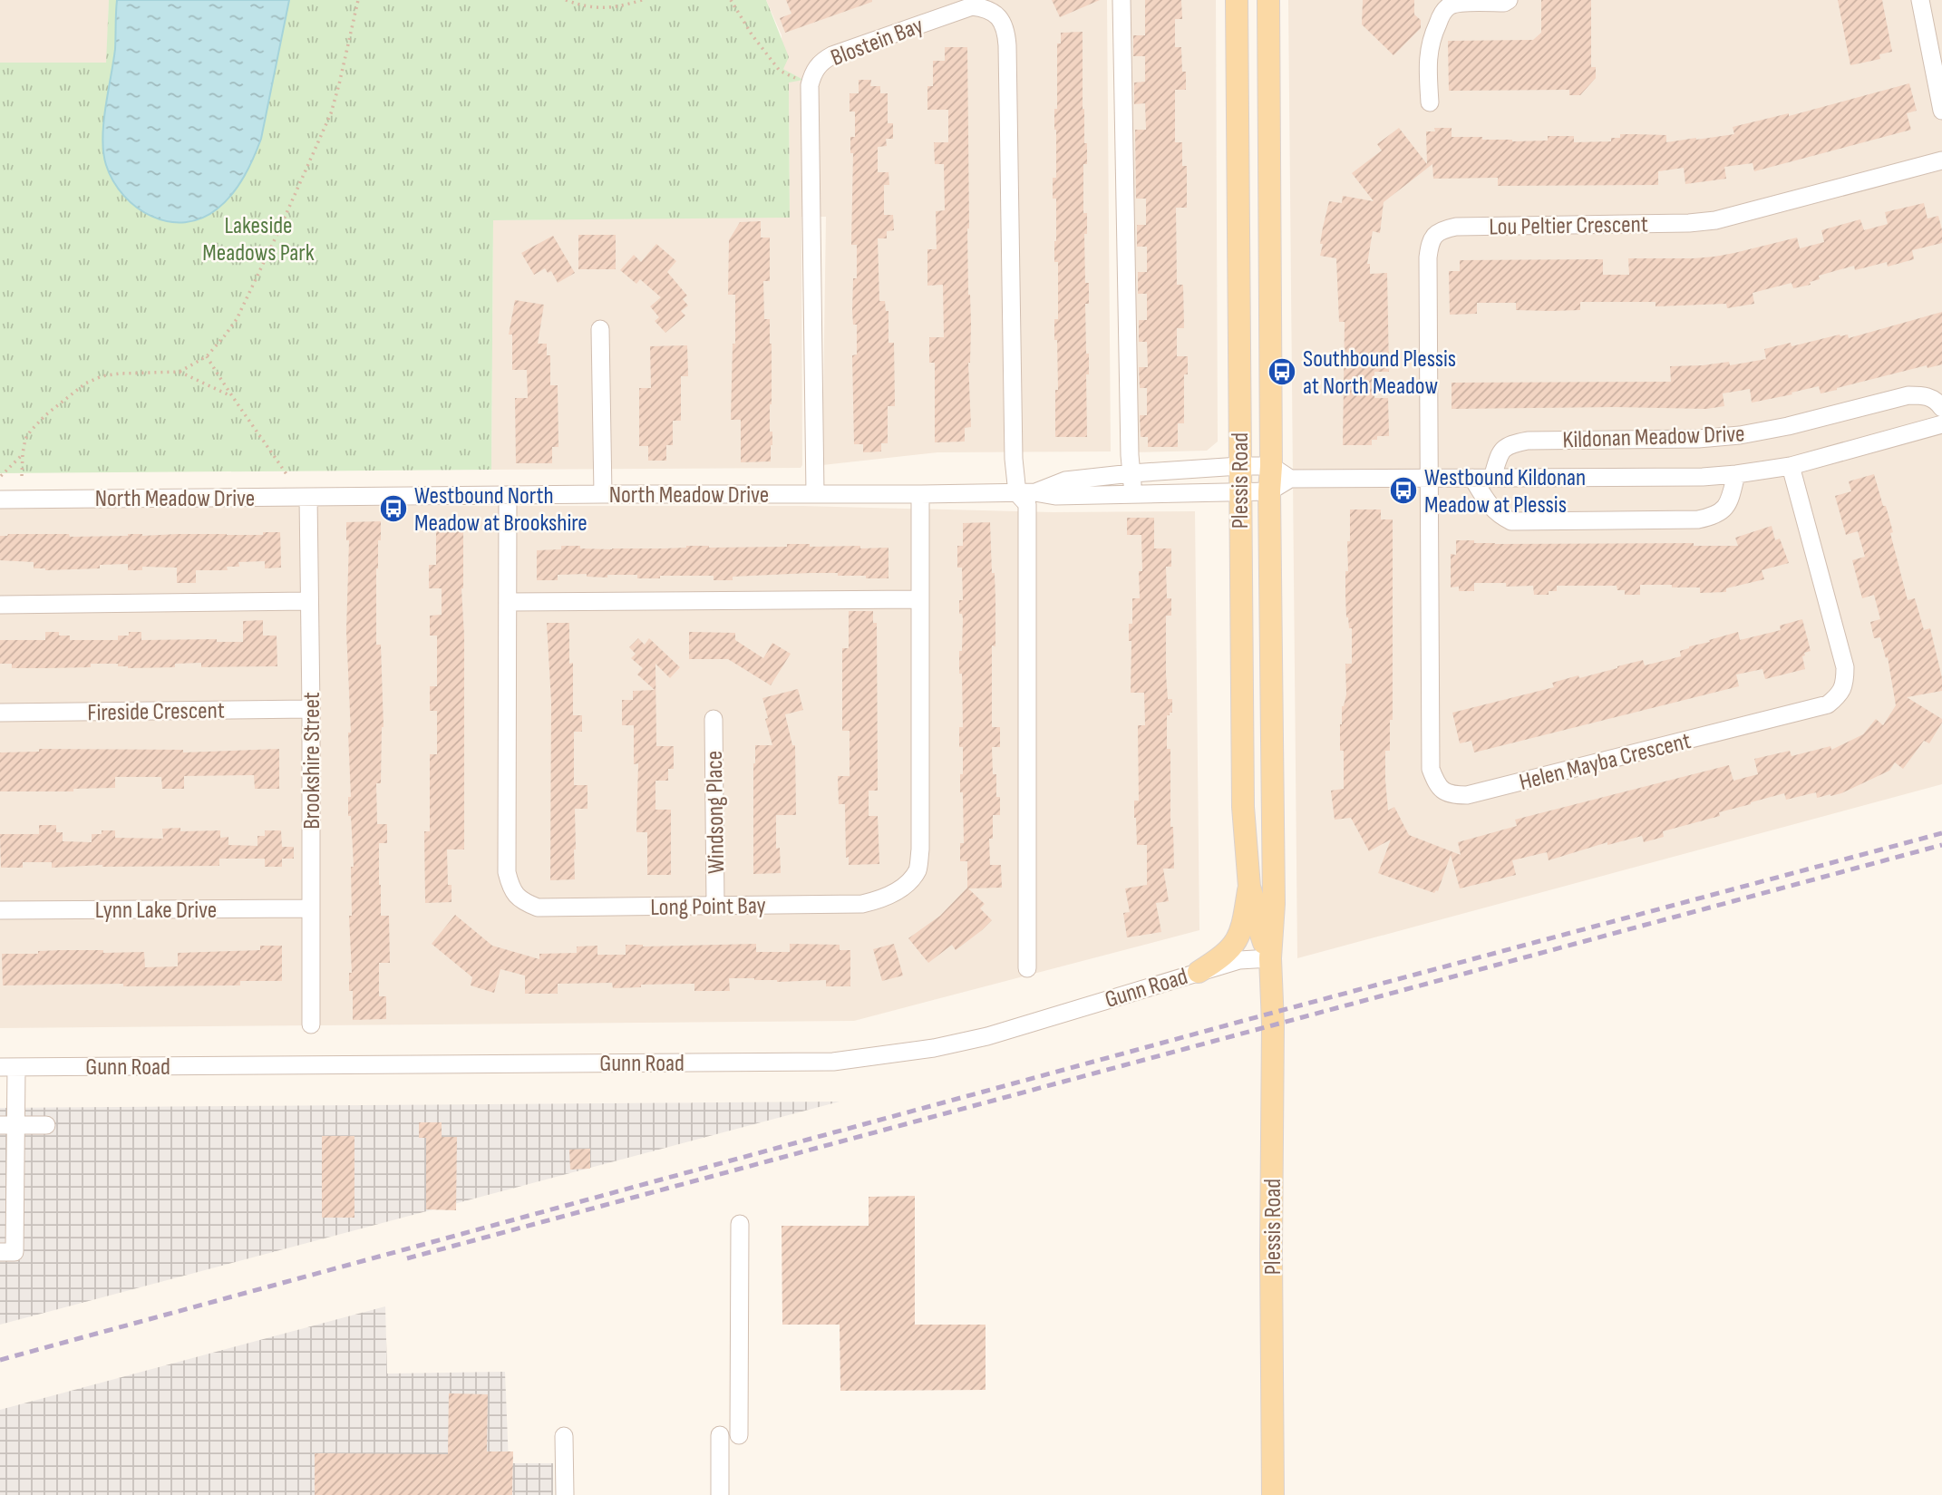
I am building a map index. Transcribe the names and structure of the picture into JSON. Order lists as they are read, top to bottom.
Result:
{
  "streets": {
    "main road": ["Plessis Road"],
    "street": [
      "Blostein Bay",
      "Lou Peltier Crescent",
      "Kildonan Meadow Drive",
      "North Meadow Drive",
      "Fireside Crescent",
      "Brookshire Street",
      "Helen Mayba Crescent",
      "Windsong Place",
      "Long Point Bay",
      "Lynn Lake Drive",
      "Gunn Road"
    ]
  },
  "crossings": [
    ["Blostein Bay", "North Meadow Drive"],
    ["Lou Peltier Crescent", "Kildonan Meadow Drive"],
    ["Lou Peltier Crescent", "Helen Mayba Crescent"],
    ["Kildonan Meadow Drive", "Plessis Road"],
    ["Kildonan Meadow Drive", "North Meadow Drive"],
    ["Kildonan Meadow Drive", "Helen Mayba Crescent"],
    ["Plessis Road", "North Meadow Drive"],
    ["Plessis Road", "Gunn Road"],
    ["North Meadow Drive", "Brookshire Street"],
    ["North Meadow Drive", "Long Point Bay"],
    ["Fireside Crescent", "Brookshire Street"],
    ["Brookshire Street", "Lynn Lake Drive"],
    ["Windsong Place", "Long Point Bay"]
  ],
  "parks": ["Lakeside Meadows Park"],
  "places": {
    "bus stop": ["Southbound Plessis at North Meadow", "Westbound Kildonan Meadow at Plessis", "Westbound North Meadow at Brookshire"]
  }
}
